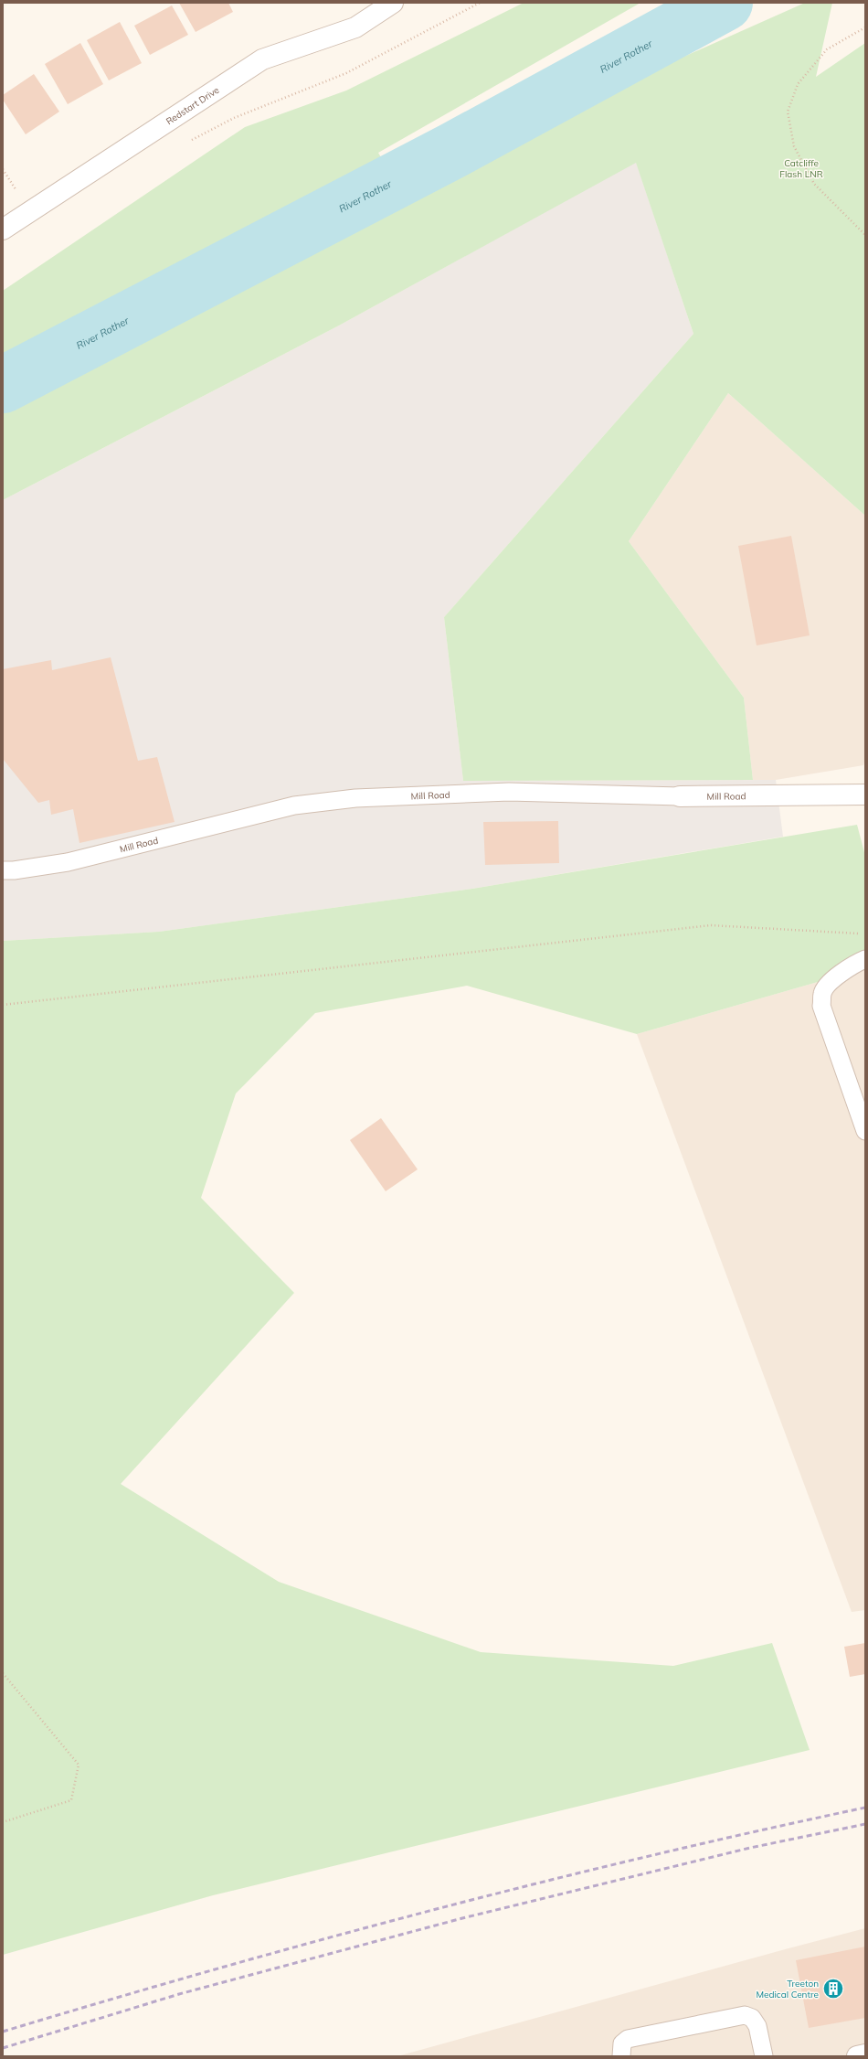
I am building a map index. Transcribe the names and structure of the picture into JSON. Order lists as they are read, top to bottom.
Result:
{
  "streets": {
    "street": ["Redstart Drive", "Mill Road"]
  },
  "water": ["River Rother"],
  "parks": ["Catcliffe Flash LNR"],
  "places": {
    "building": ["Treeton Medical Centre"]
  }
}
